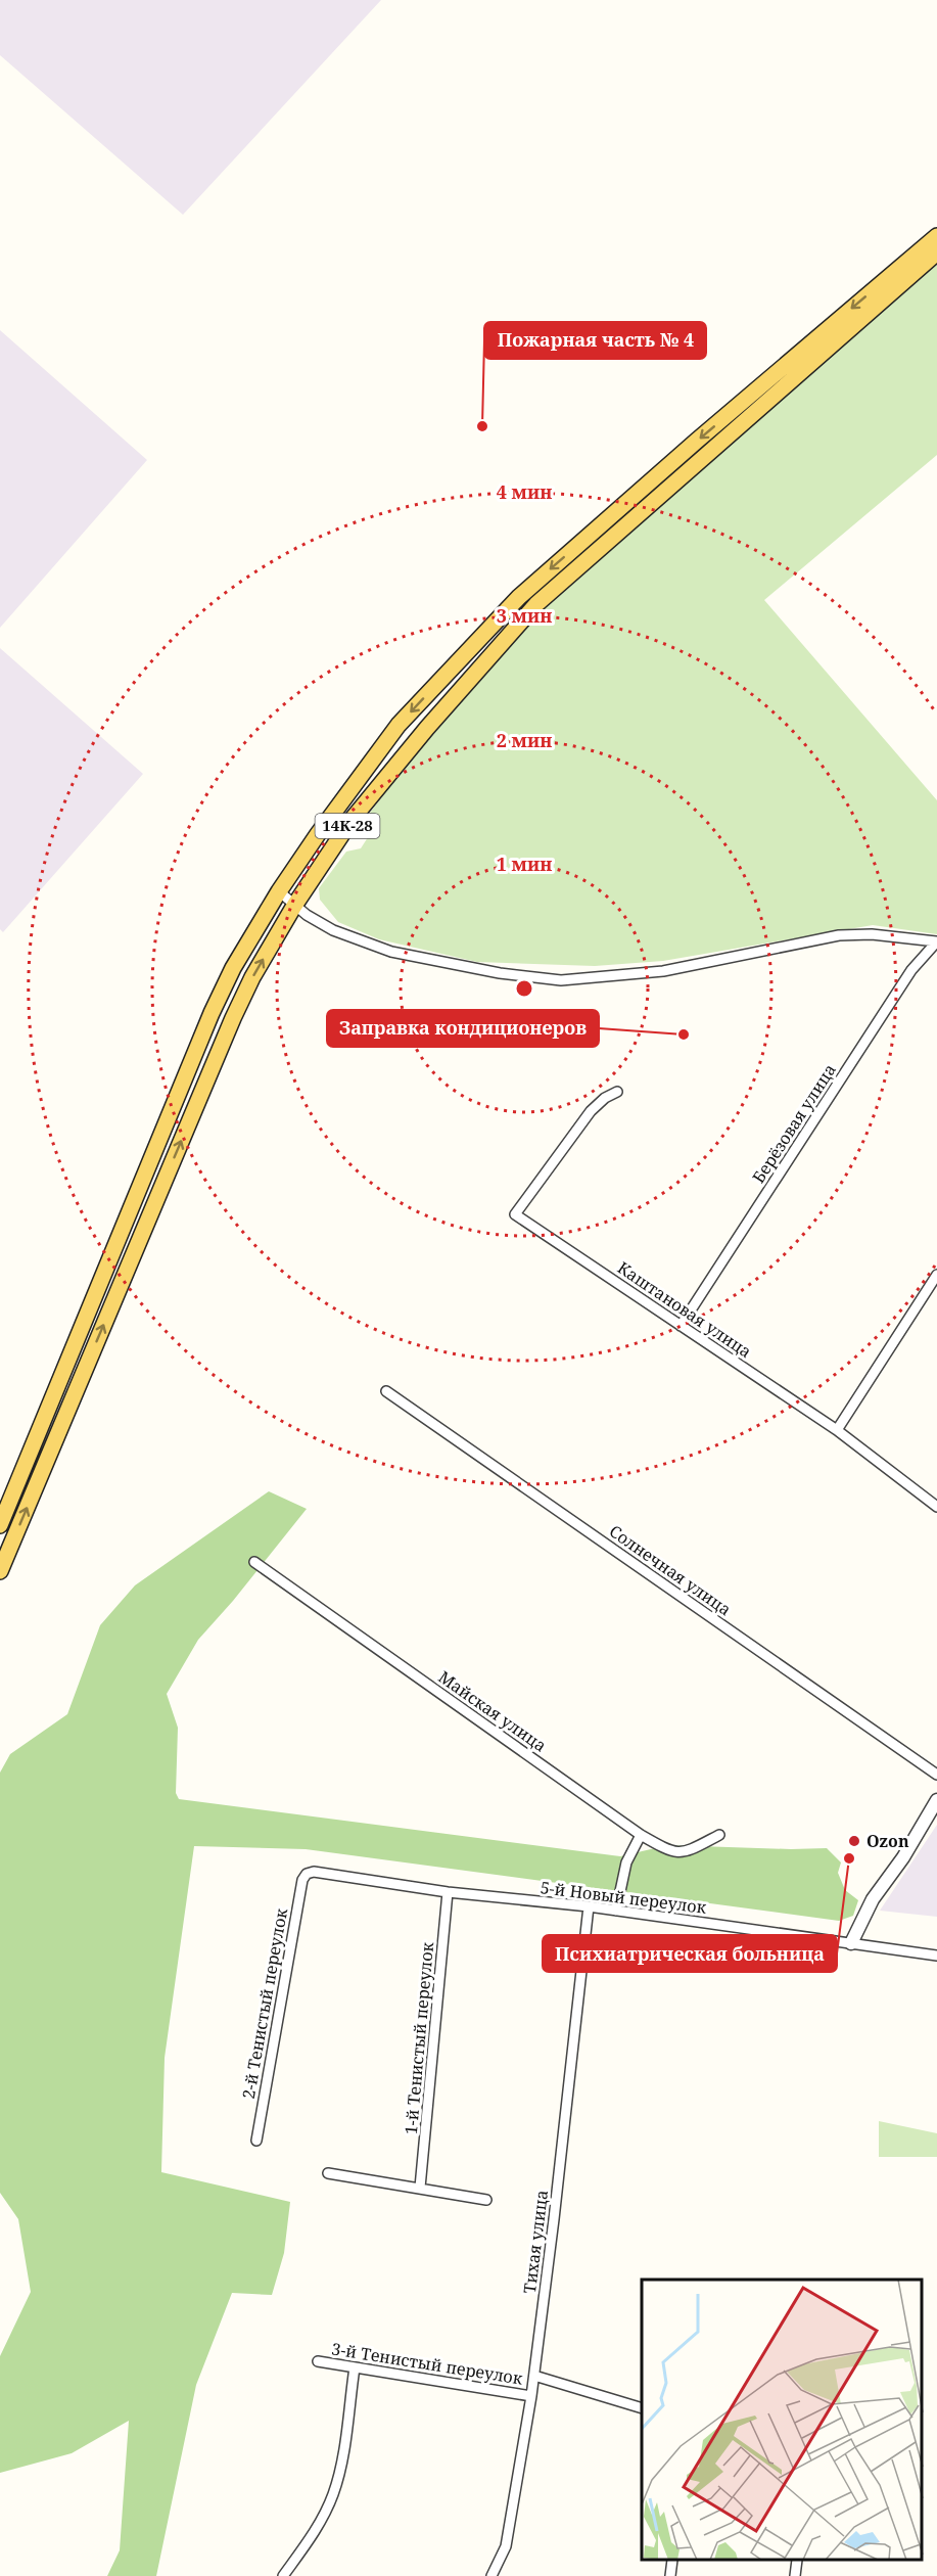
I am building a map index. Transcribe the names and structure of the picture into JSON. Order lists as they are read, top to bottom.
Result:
{
  "streets": {
    "main road": ["14К-28"],
    "street": [
      "Берёзовая улица",
      "Каштановая улица",
      "Солнечная улица",
      "Майская улица",
      "5-й Новый переулок",
      "2-й Тенистый переулок",
      "1-й Тенистый переулок",
      "Тихая улица",
      "3-й Тенистый переулок"
    ]
  },
  "crossings": [
    ["Берёзовая улица", "Каштановая улица"],
    ["5-й Новый переулок", "2-й Тенистый переулок"],
    ["5-й Новый переулок", "1-й Тенистый переулок"],
    ["5-й Новый переулок", "Тихая улица"],
    ["Тихая улица", "3-й Тенистый переулок"]
  ],
  "places": [
    "Пожарная часть № 4",
    "Заправка кондиционеров",
    "Ozon",
    "Психиатрическая больница"
  ],
  "rings": [
    "4 мин",
    "3 мин",
    "2 мин",
    "1 мин"
  ]
}
